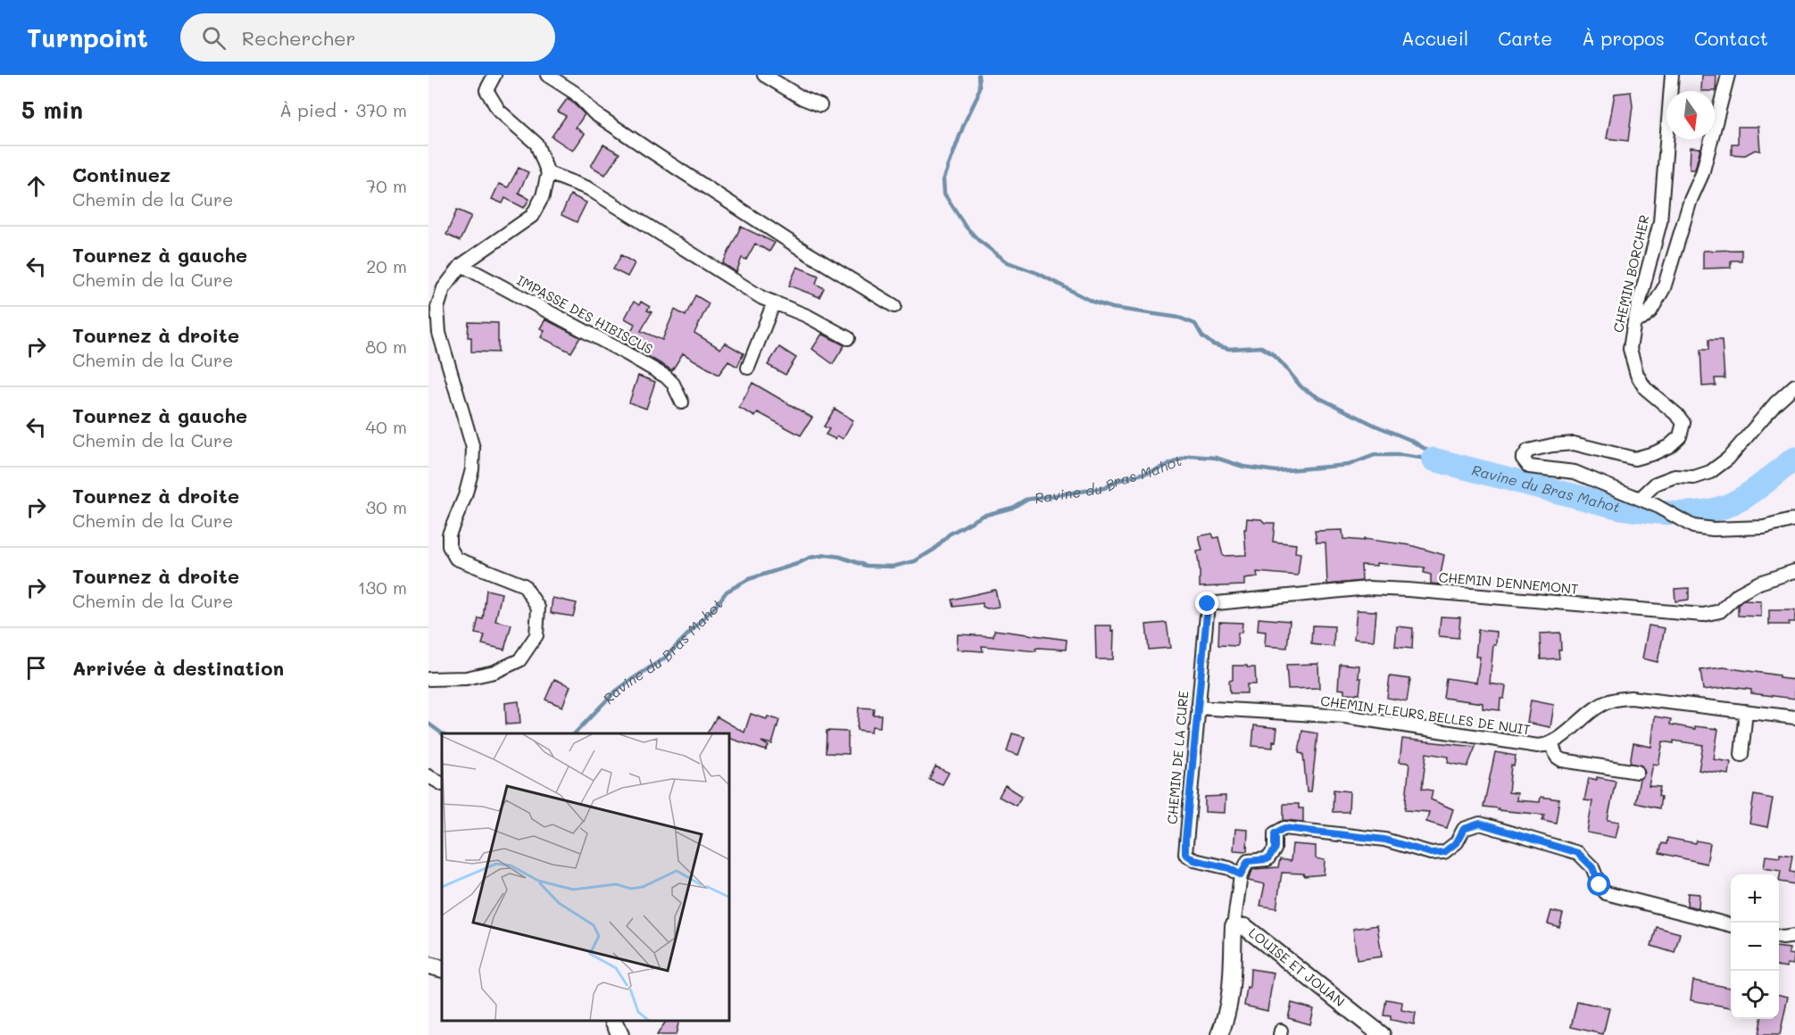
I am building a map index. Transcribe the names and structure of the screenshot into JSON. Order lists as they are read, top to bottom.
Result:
{
  "streets": {
    "main road": ["LOUISE ET JOUAN"],
    "street": [
      "CHEMIN BORCHER",
      "IMPASSE DES HIBISCUS",
      "CHEMIN DENNEMONT",
      "CHEMIN FLEURS BELLES DE NUIT",
      "CHEMIN DE LA CURE"
    ]
  },
  "crossings": [
    ["CHEMIN DENNEMONT", "CHEMIN DE LA CURE"],
    ["CHEMIN FLEURS BELLES DE NUIT", "CHEMIN DE LA CURE"]
  ],
  "water": ["Ravine du Bras Mahot"],
  "north": "bottom",
  "page": {
    "header": "Turnpoint",
    "search": "Rechercher",
    "nav": [
      "Accueil",
      "Carte",
      "À propos",
      "Contact"
    ],
    "heading": ["5 min", "À pied · 370 m"],
    "list": [
      ["Continuez", "Chemin de la Cure", "70 m"],
      ["Tournez à gauche", "Chemin de la Cure", "20 m"],
      ["Tournez à droite", "Chemin de la Cure", "80 m"],
      ["Tournez à gauche", "Chemin de la Cure", "40 m"],
      ["Tournez à droite", "Chemin de la Cure", "30 m"],
      ["Tournez à droite", "Chemin de la Cure", "130 m"],
      "Arrivée à destination"
    ],
    "map_buttons": ["+", "−"]
  }
}
